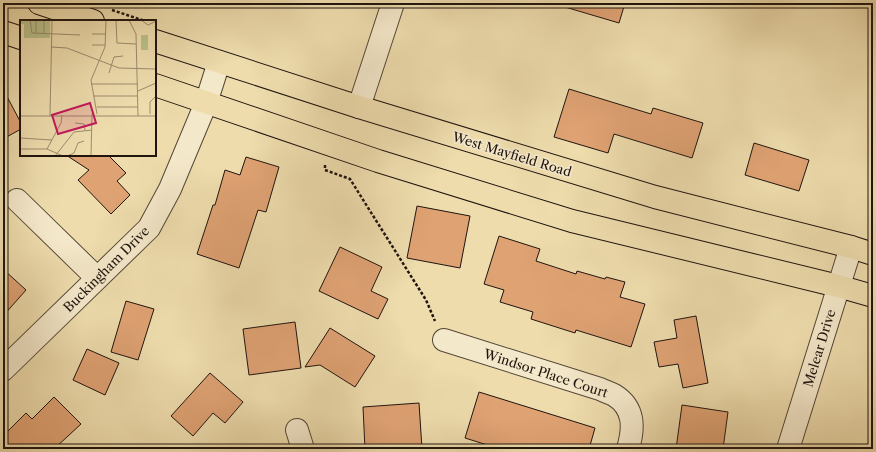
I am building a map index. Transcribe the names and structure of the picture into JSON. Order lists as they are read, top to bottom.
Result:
{
  "streets": {
    "main road": ["West Mayfield Road"],
    "street": ["Buckingham Drive", "Melear Drive", "Windsor Place Court"]
  },
  "crossings": [
    ["West Mayfield Road", "Buckingham Drive"],
    ["West Mayfield Road", "Melear Drive"]
  ]
}
